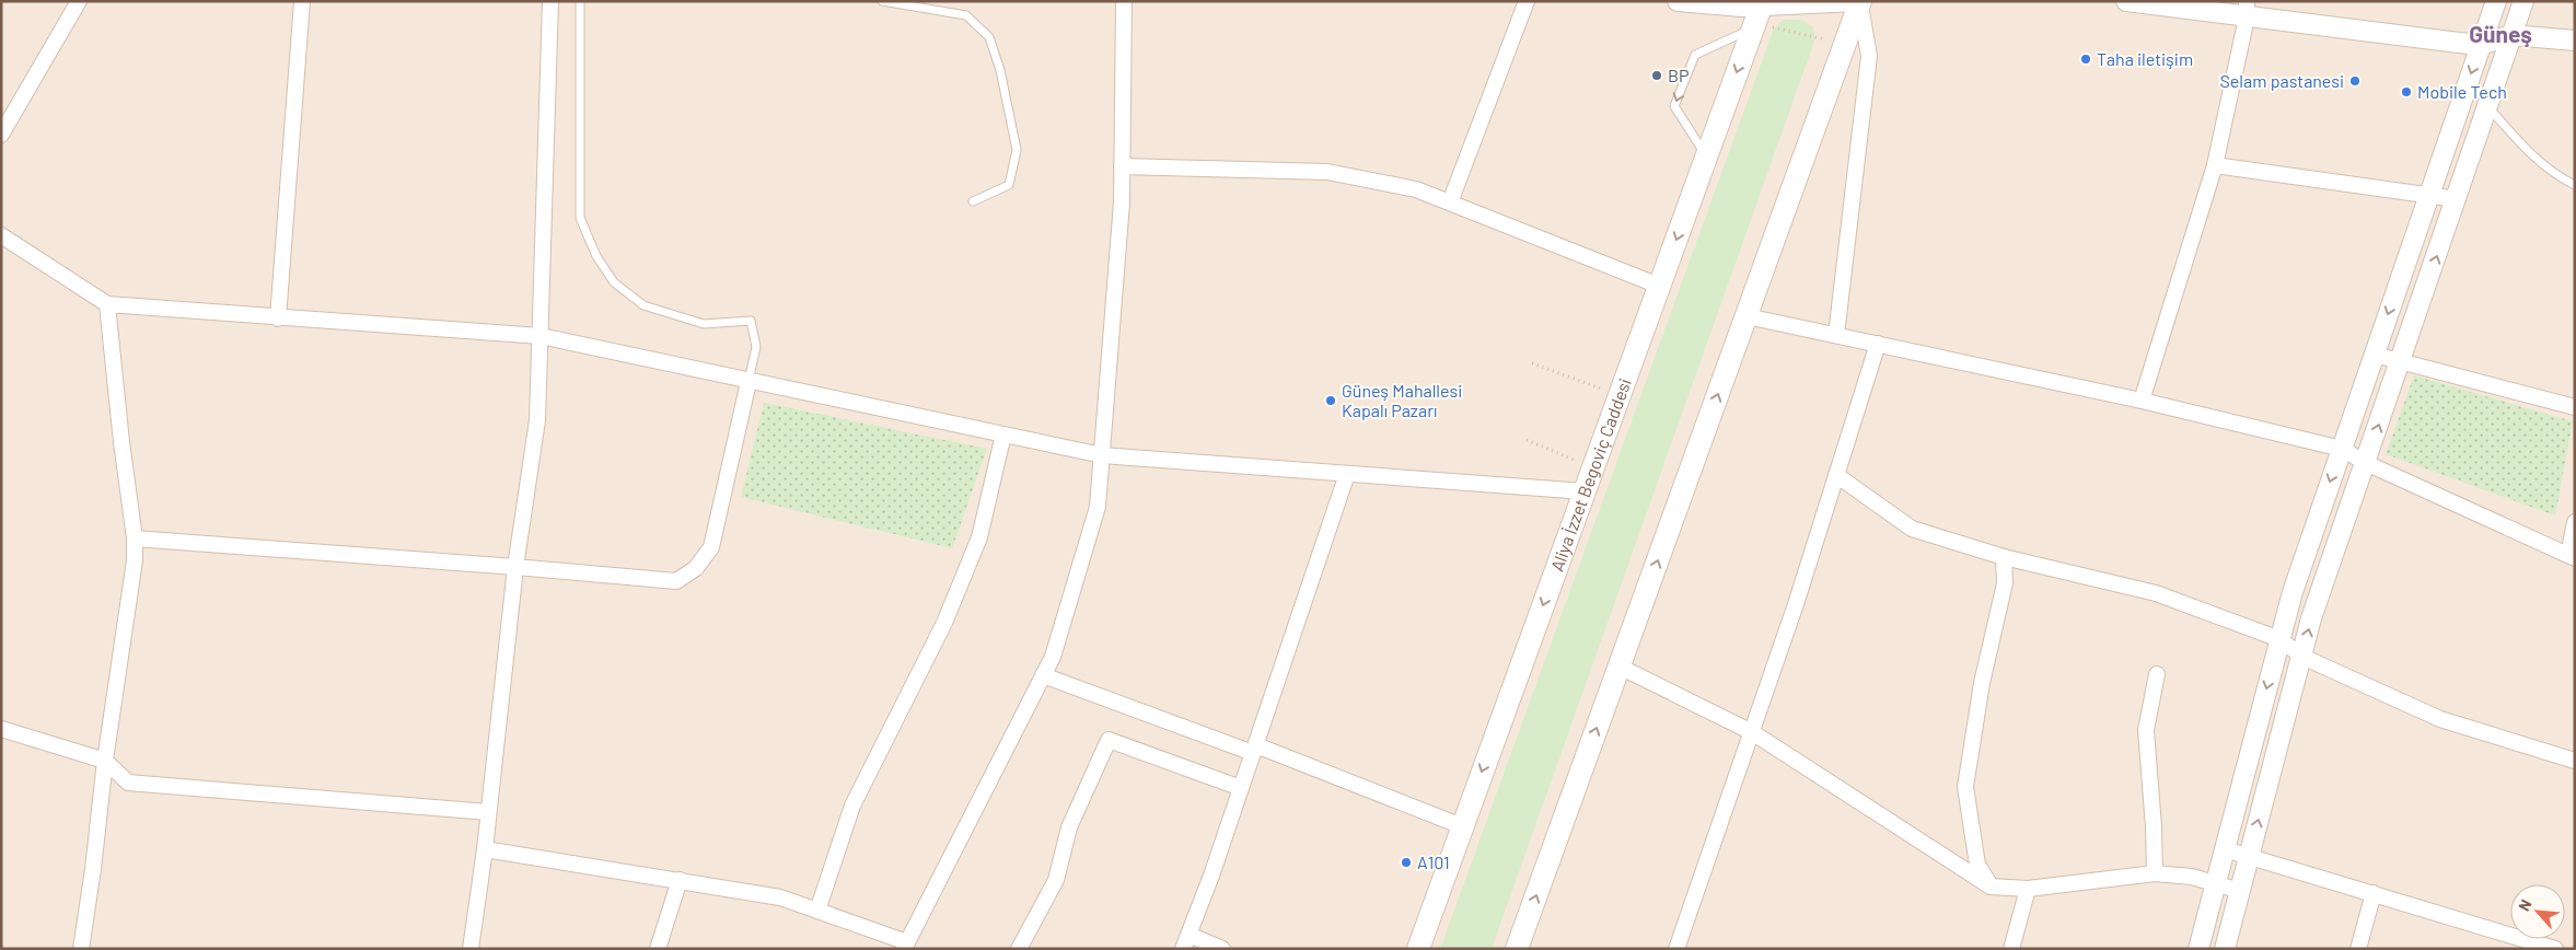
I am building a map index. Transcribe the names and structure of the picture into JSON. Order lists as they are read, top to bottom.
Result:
{
  "streets": {
    "main road": ["Aliya İzzet Begoviç Caddesi"]
  },
  "districts": ["Güneş"],
  "places": [
    "Taha iletişim",
    "BP",
    "Selam pastanesi",
    "Mobile Tech",
    "Güneş Mahallesi Kapalı Pazarı",
    "A101"
  ],
  "north": "top left"
}
